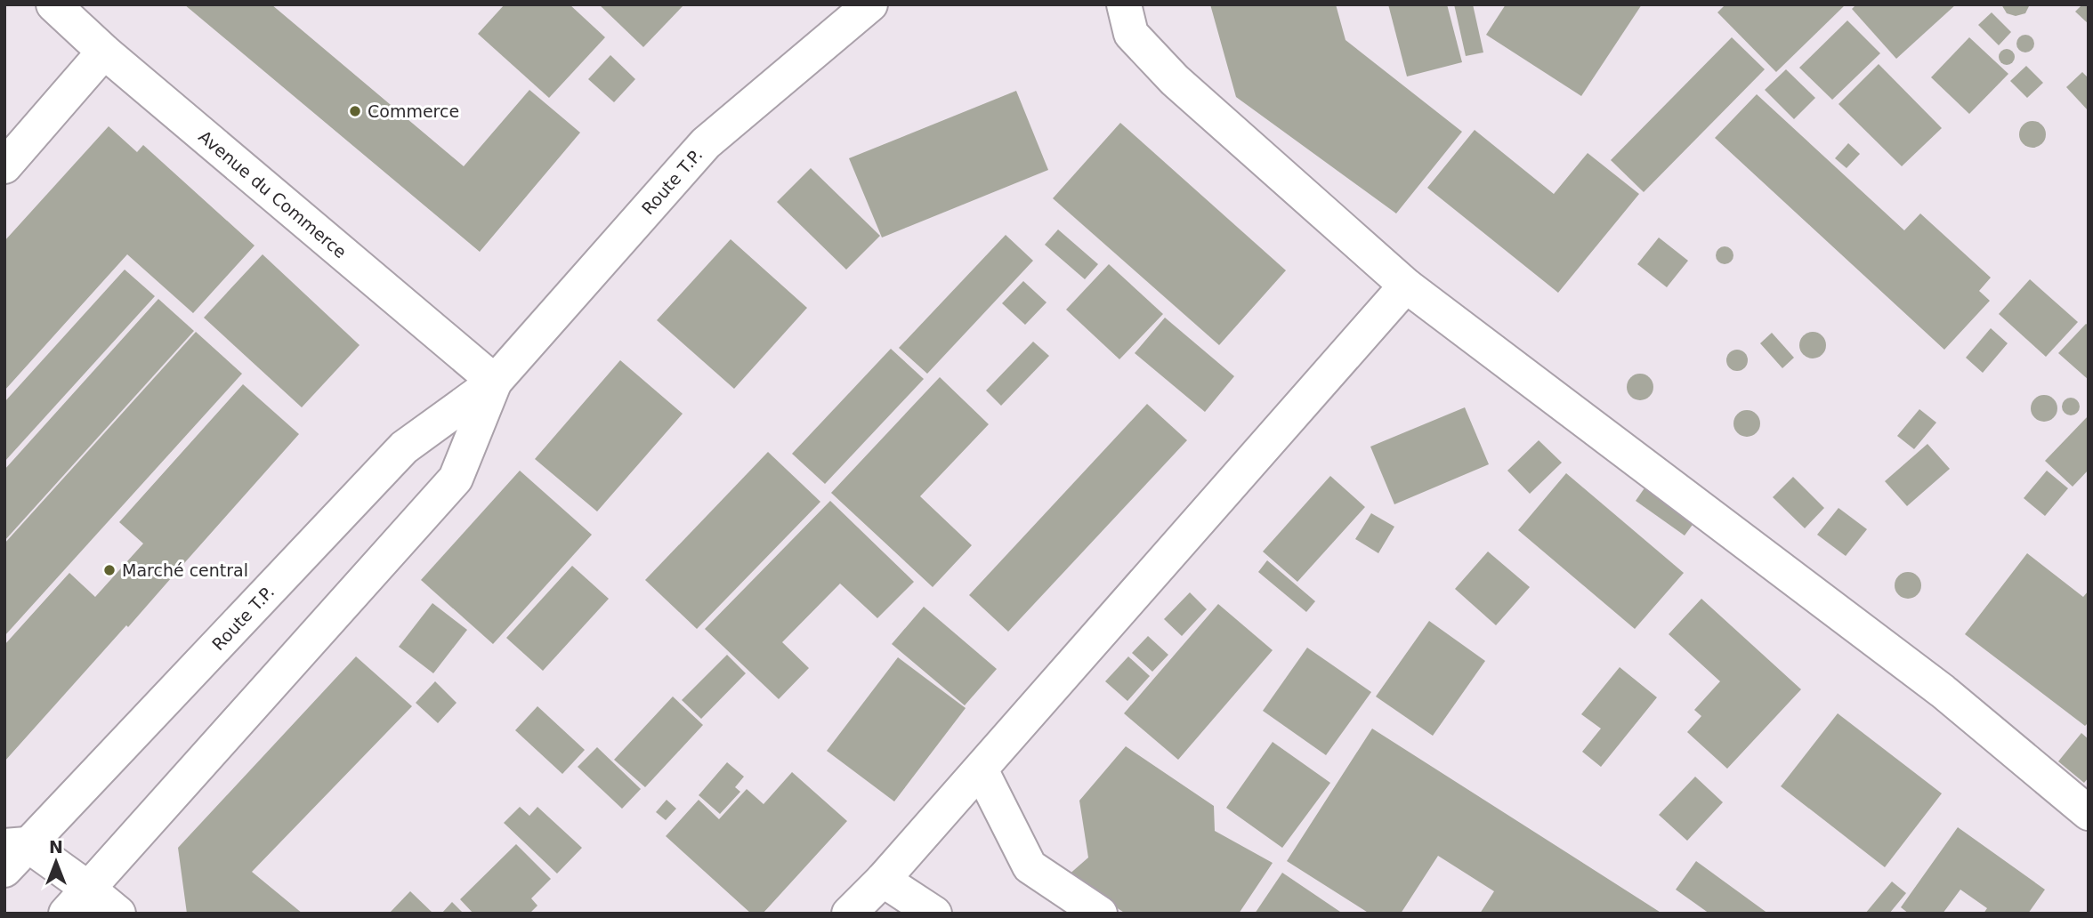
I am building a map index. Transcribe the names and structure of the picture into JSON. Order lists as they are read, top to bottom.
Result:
{
  "streets": {
    "street": ["Route T.P.", "Avenue du Commerce"]
  },
  "crossings": [
    ["Route T.P.", "Avenue du Commerce"]
  ],
  "places": ["Commerce", "Marché central"],
  "north": "top"
}
